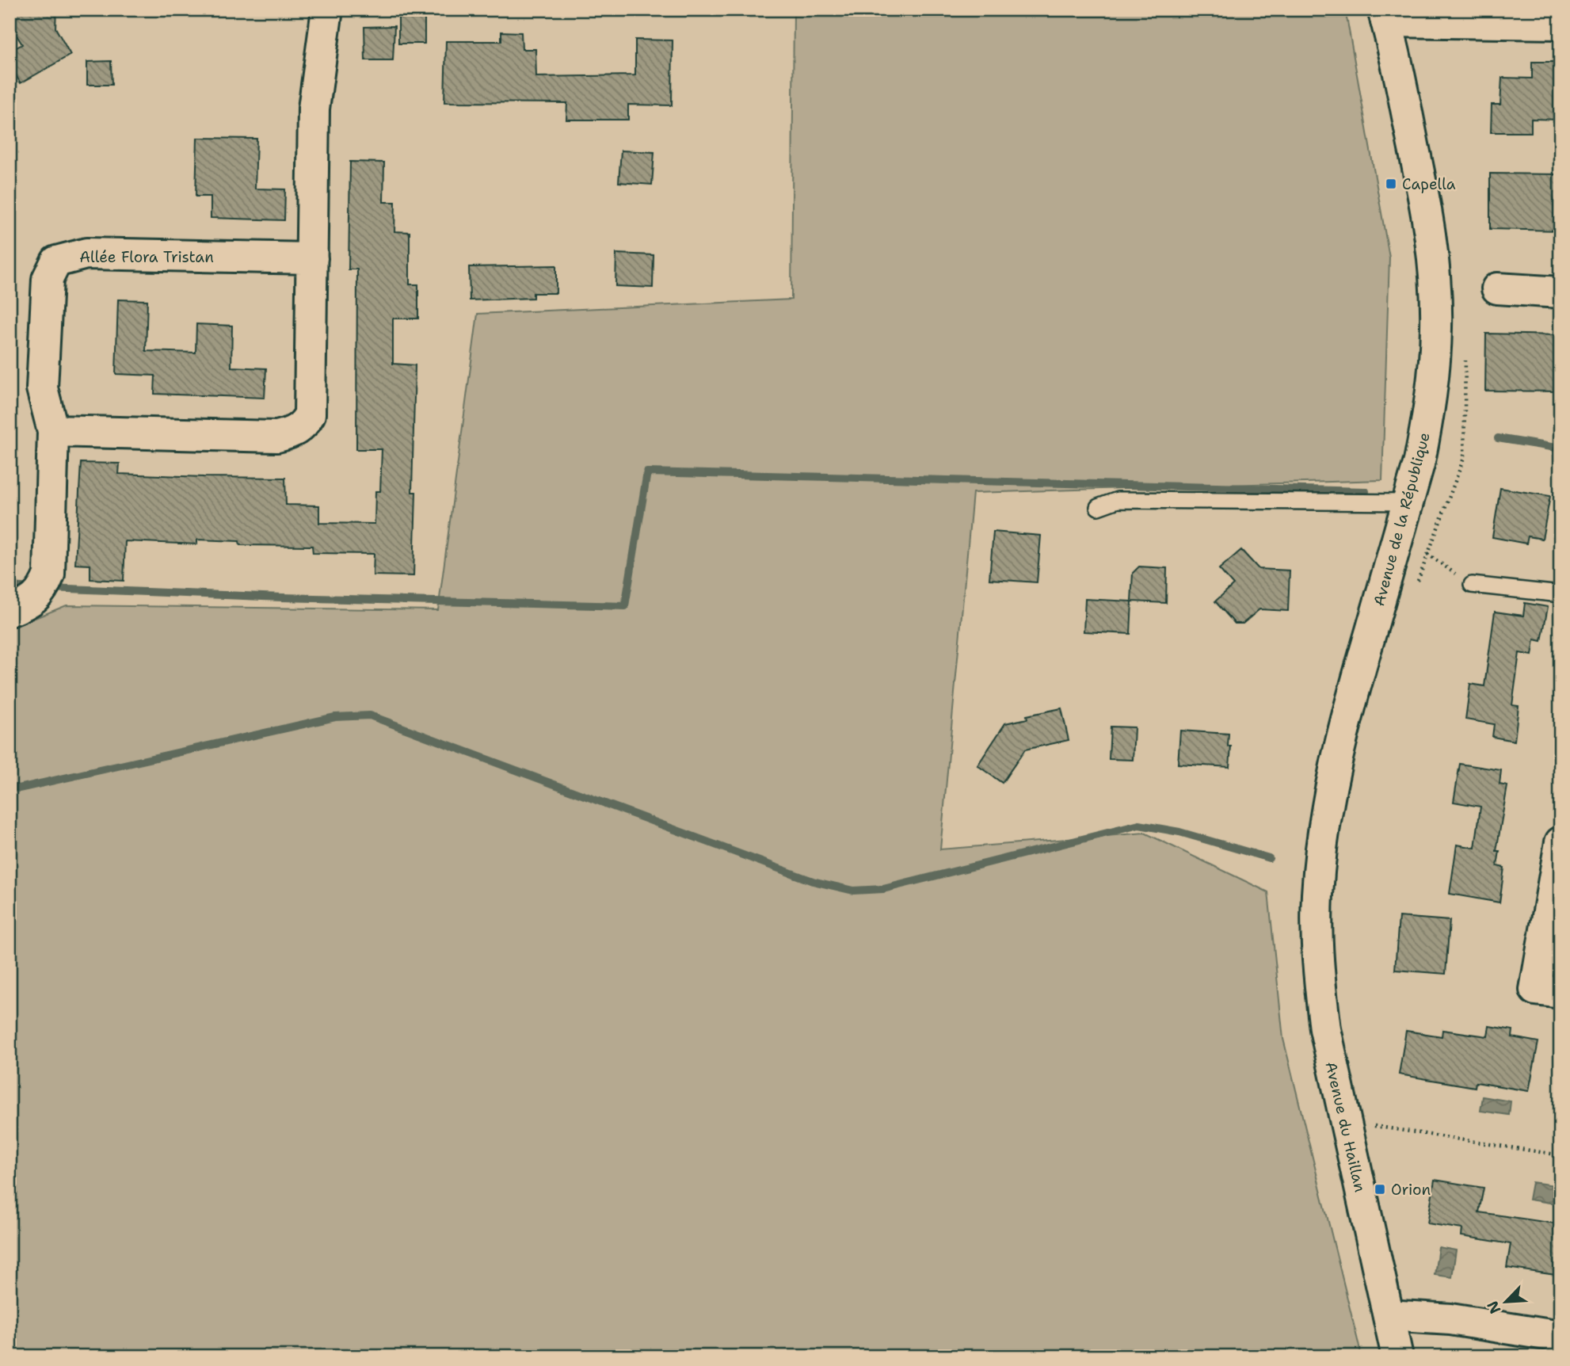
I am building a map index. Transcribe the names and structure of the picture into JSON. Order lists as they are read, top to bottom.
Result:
{
  "streets": {
    "street": ["Allée Flora Tristan", "Avenue de la République", "Avenue du Haillan"]
  },
  "crossings": [
    ["Avenue de la République", "Avenue du Haillan"]
  ],
  "places": {
    "transit": ["Capella", "Orion"]
  },
  "north": "bottom left"
}
